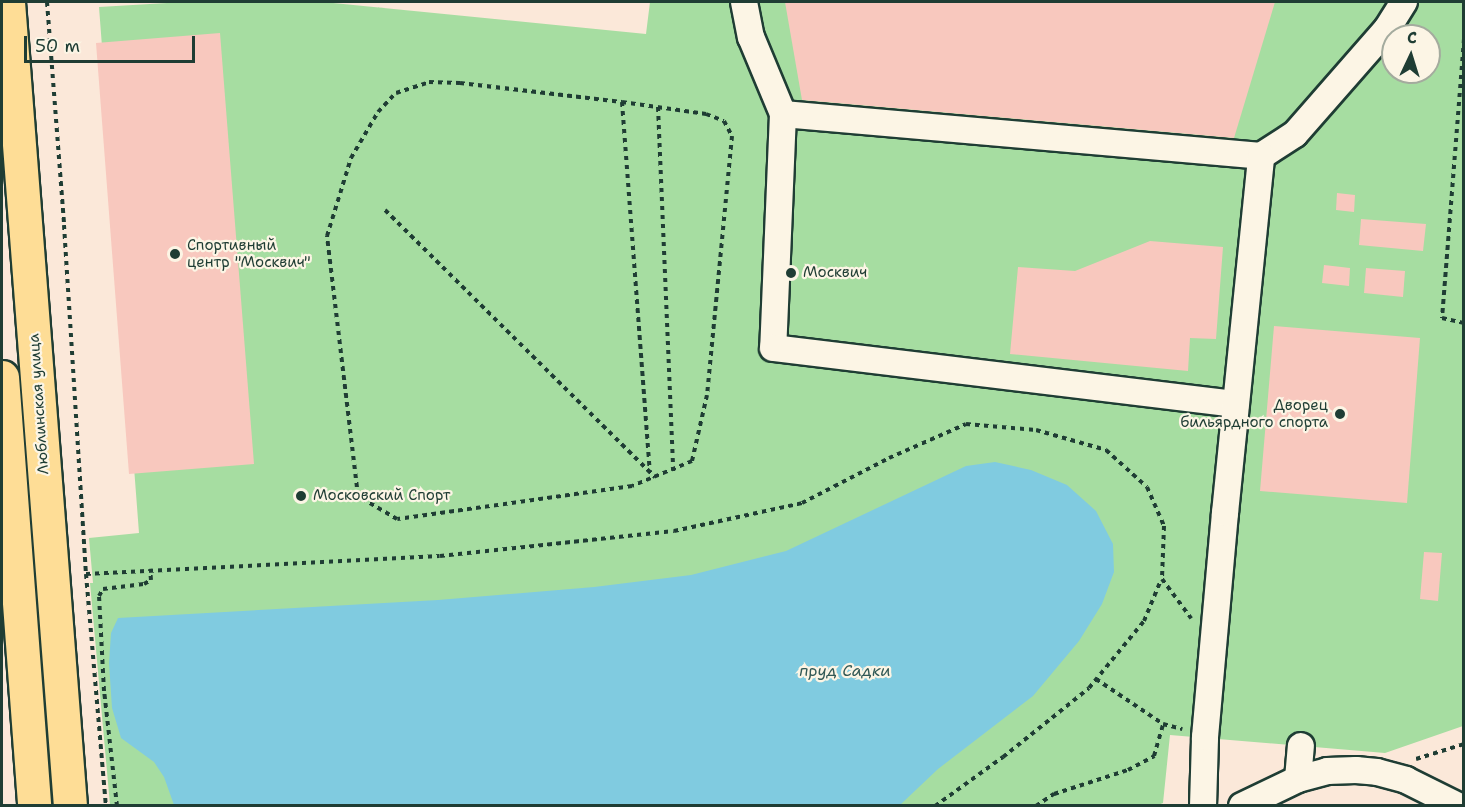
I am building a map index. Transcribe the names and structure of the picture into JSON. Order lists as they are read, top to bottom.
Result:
{
  "streets": {
    "main road": ["Люблинская улица"]
  },
  "water": ["пруд Садки"],
  "places": [
    "Спортивный центр \"Москвич\"",
    "Москвич",
    "Дворец бильярдного спорта",
    "Московский Спорт"
  ],
  "scale_bar": "50 m",
  "north": "top"
}
